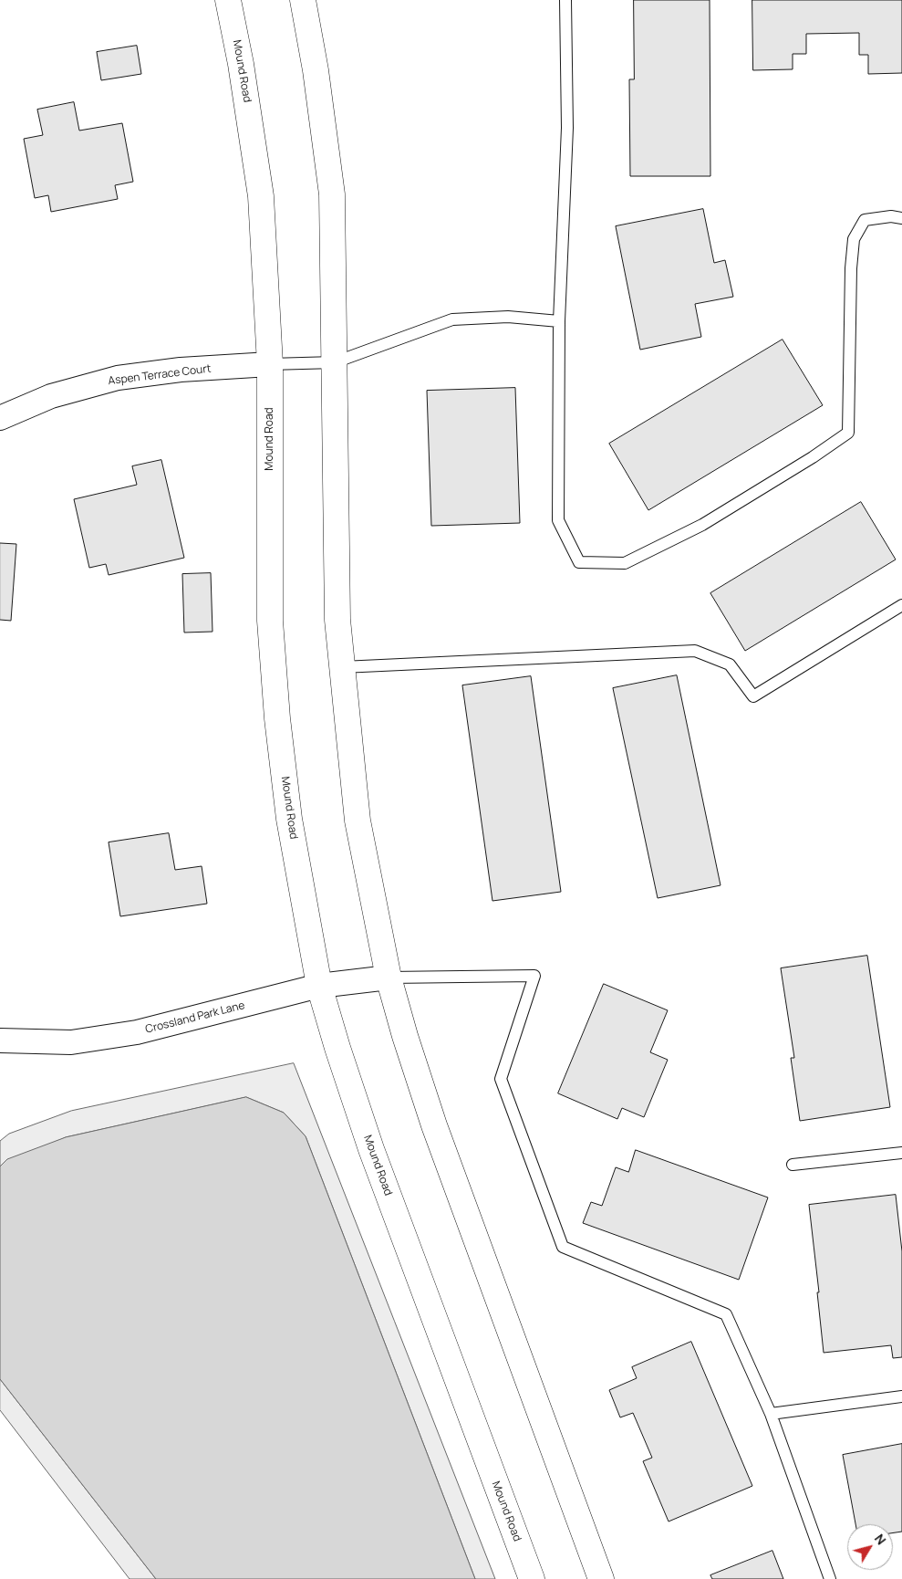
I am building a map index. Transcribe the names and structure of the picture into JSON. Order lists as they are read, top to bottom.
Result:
{
  "streets": {
    "street": ["Mound Road", "Aspen Terrace Court", "Crossland Park Lane"]
  },
  "crossings": [
    ["Mound Road", "Aspen Terrace Court"],
    ["Mound Road", "Crossland Park Lane"]
  ],
  "north": "top right"
}
